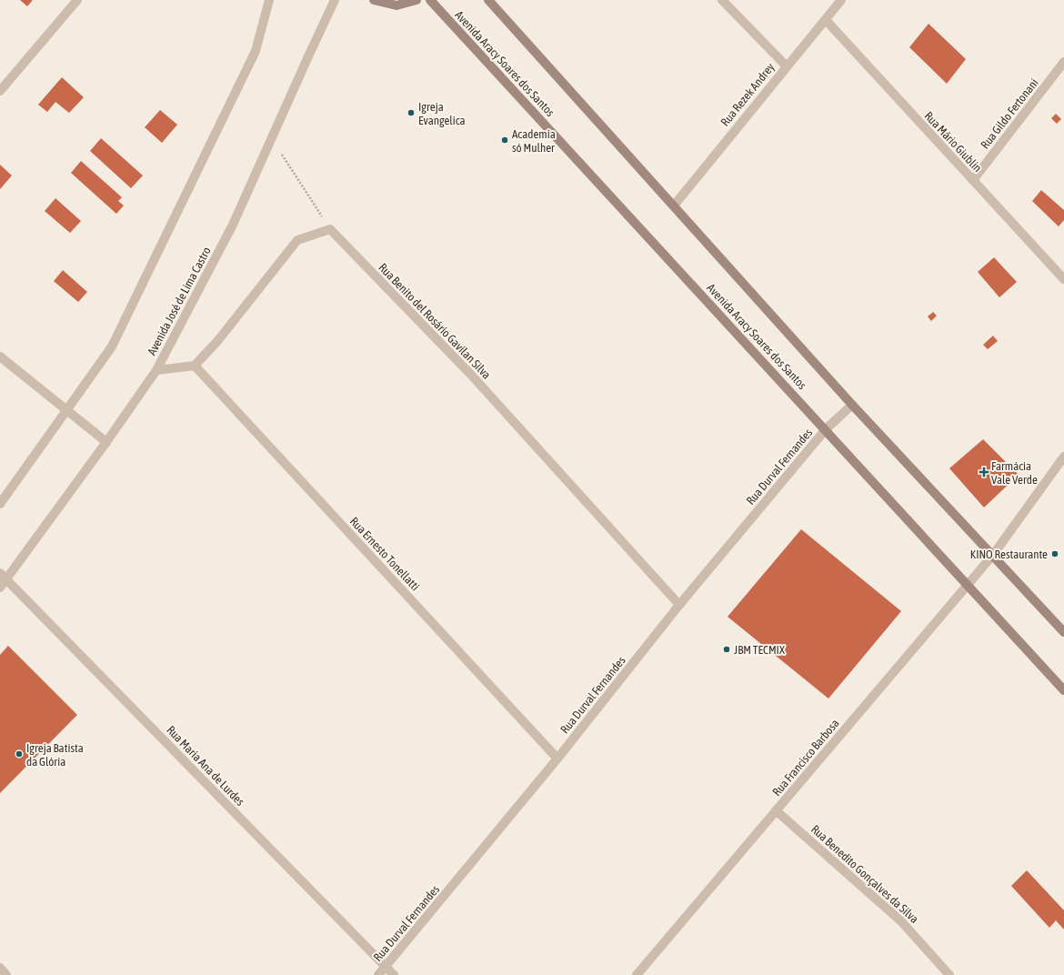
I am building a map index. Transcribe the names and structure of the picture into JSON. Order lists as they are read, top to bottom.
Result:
{
  "streets": {
    "main road": ["Avenida Aracy Soares dos Santos"],
    "street": [
      "Rua Rezek Andrey",
      "Rua Gildo Fertonani",
      "Rua Mário Giublin",
      "Avenida José de Lima Castro",
      "Rua Benito del Rosário Gavilan Silva",
      "Rua Durval Fernandes",
      "Rua Ernesto Tonellatti",
      "Rua Francisco Barbosa",
      "Rua Maria Ana de Lurdes",
      "Rua Benedito Gonçalves da Silva"
    ]
  },
  "crossings": [
    ["Avenida Aracy Soares dos Santos", "Rua Rezek Andrey"],
    ["Avenida Aracy Soares dos Santos", "Rua Durval Fernandes"],
    ["Avenida Aracy Soares dos Santos", "Rua Francisco Barbosa"],
    ["Rua Rezek Andrey", "Rua Mário Giublin"],
    ["Rua Gildo Fertonani", "Rua Mário Giublin"],
    ["Avenida José de Lima Castro", "Rua Maria Ana de Lurdes"],
    ["Rua Benito del Rosário Gavilan Silva", "Rua Durval Fernandes"],
    ["Rua Durval Fernandes", "Rua Ernesto Tonellatti"],
    ["Rua Durval Fernandes", "Rua Maria Ana de Lurdes"],
    ["Rua Francisco Barbosa", "Rua Benedito Gonçalves da Silva"]
  ],
  "places": {
    "other": [
      "Igreja Evangelica",
      "Academia só Mulher",
      "KINO Restaurante",
      "JBM TECMIX",
      "Igreja Batista da Glória"
    ],
    "health": ["Farmácia Vale Verde"]
  }
}
